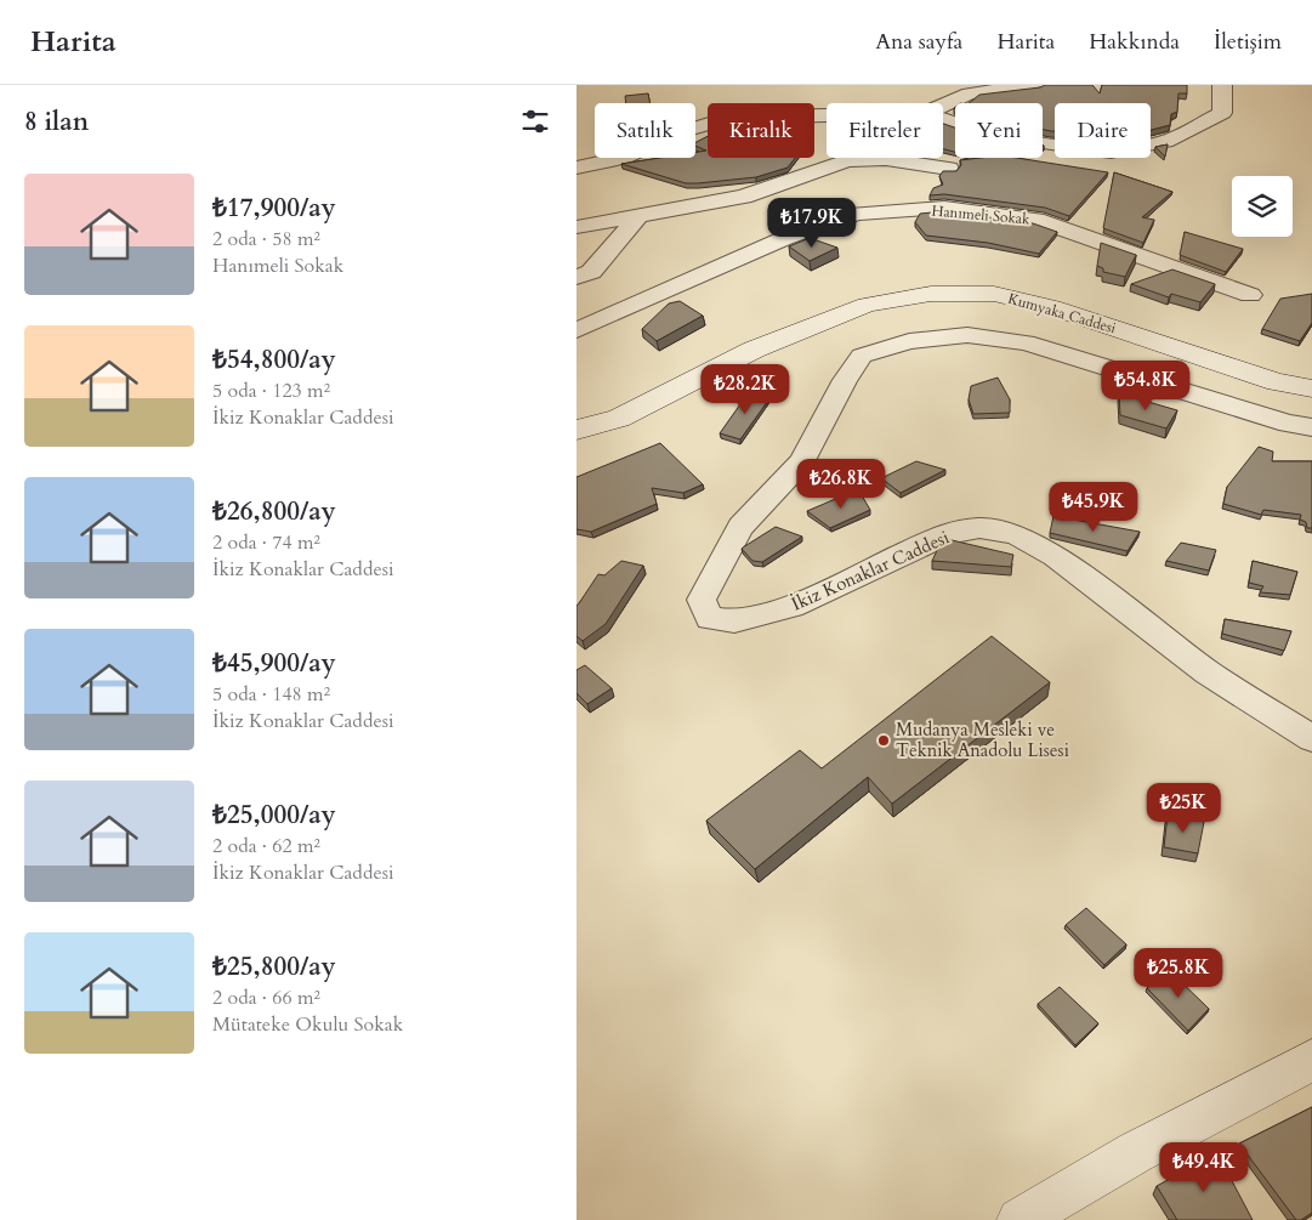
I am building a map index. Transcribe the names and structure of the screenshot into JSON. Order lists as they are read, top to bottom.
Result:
{
  "streets": {
    "main road": ["Kumyaka Caddesi"],
    "street": ["Hanımeli Sokak", "İkiz Konaklar Caddesi"]
  },
  "places": ["Mudanya Mesleki ve Teknik Anadolu Lisesi"],
  "page": {
    "header": "Harita",
    "nav": [
      "Ana sayfa",
      "Harita",
      "Hakkında",
      "İletişim"
    ],
    "heading": "8 ilan",
    "chip": [
      "Satılık",
      "Kiralık",
      "Filtreler",
      "Yeni",
      "Daire"
    ],
    "list": [
      {
        "name": "₺17,900/ay",
        "note": "2 oda · 58 m² · Hanımeli Sokak"
      },
      {
        "name": "₺54,800/ay",
        "note": "5 oda · 123 m² · İkiz Konaklar Caddesi"
      },
      {
        "name": "₺26,800/ay",
        "note": "2 oda · 74 m² · İkiz Konaklar Caddesi"
      },
      {
        "name": "₺45,900/ay",
        "note": "5 oda · 148 m² · İkiz Konaklar Caddesi"
      },
      {
        "name": "₺25,000/ay",
        "note": "2 oda · 62 m² · İkiz Konaklar Caddesi"
      },
      {
        "name": "₺25,800/ay",
        "note": "2 oda · 66 m² · Mütateke Okulu Sokak"
      }
    ],
    "price": [
      "₺17.9K",
      "₺54.8K",
      "₺28.2K",
      "₺26.8K",
      "₺45.9K",
      "₺25K",
      "₺25.8K",
      "₺49.4K"
    ]
  }
}
